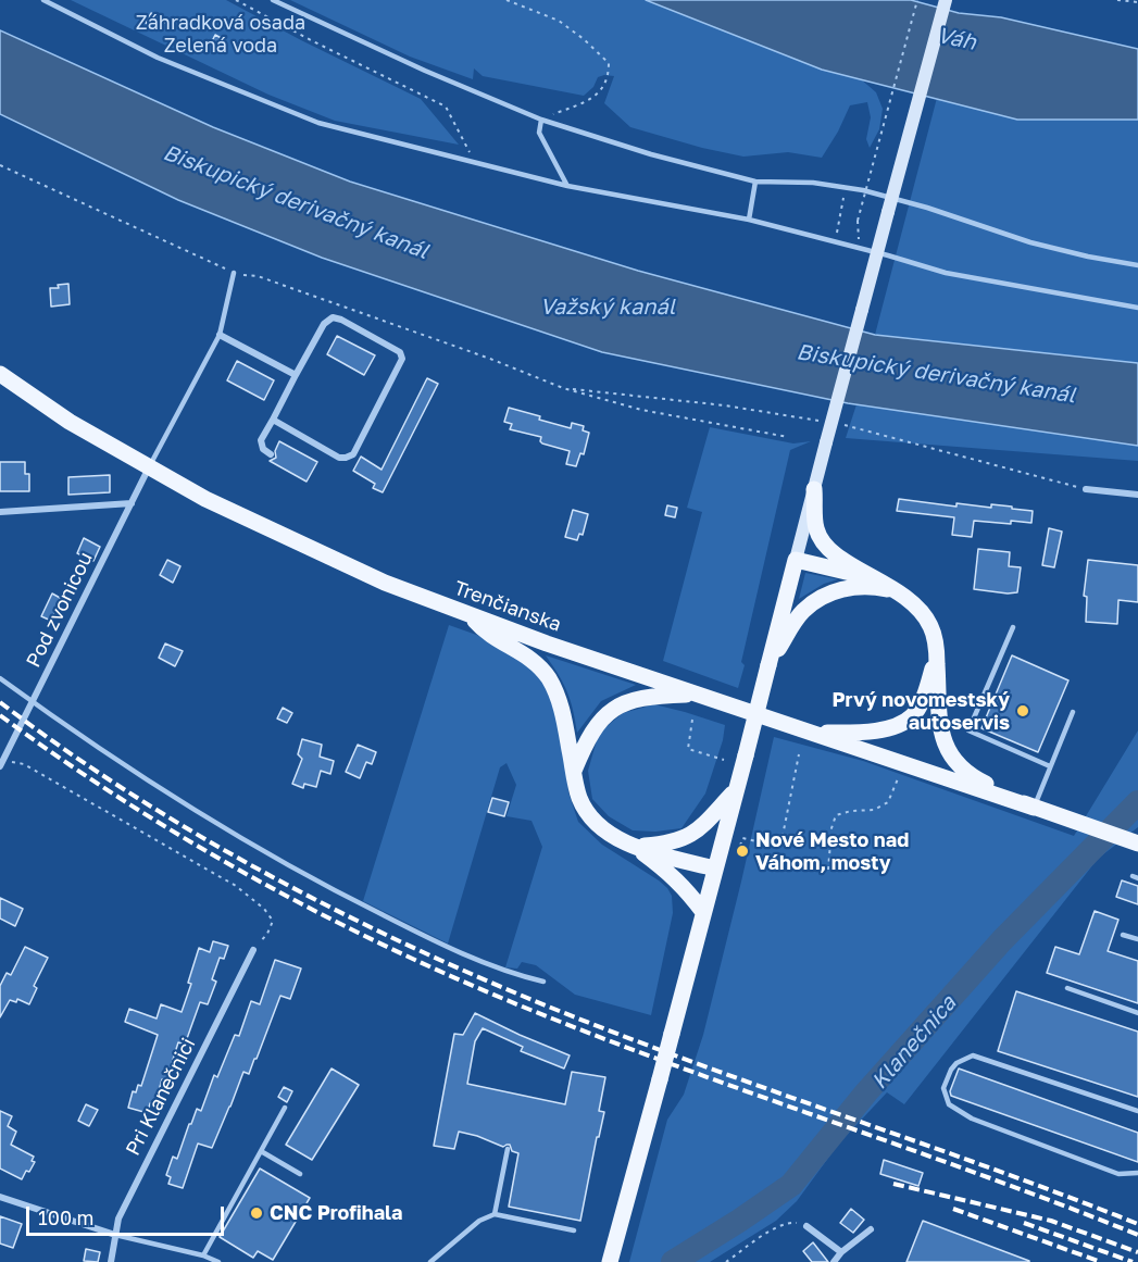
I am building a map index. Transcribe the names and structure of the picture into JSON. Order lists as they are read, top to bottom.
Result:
{
  "streets": {
    "main road": ["Trenčianska"],
    "street": ["Pod zvonicou", "Pri Klanečnici"]
  },
  "crossings": [
    ["Trenčianska", "Pod zvonicou"]
  ],
  "water": [
    "Váh",
    "Biskupický derivačný kanál",
    "Važský kanál",
    "Klanečnica"
  ],
  "parks": ["Záhradková osada Zelená voda"],
  "places": ["Prvý novomestský autoservis", "Nové Mesto nad Váhom, mosty", "CNC Profihala"],
  "scale_bar": "100 m"
}
